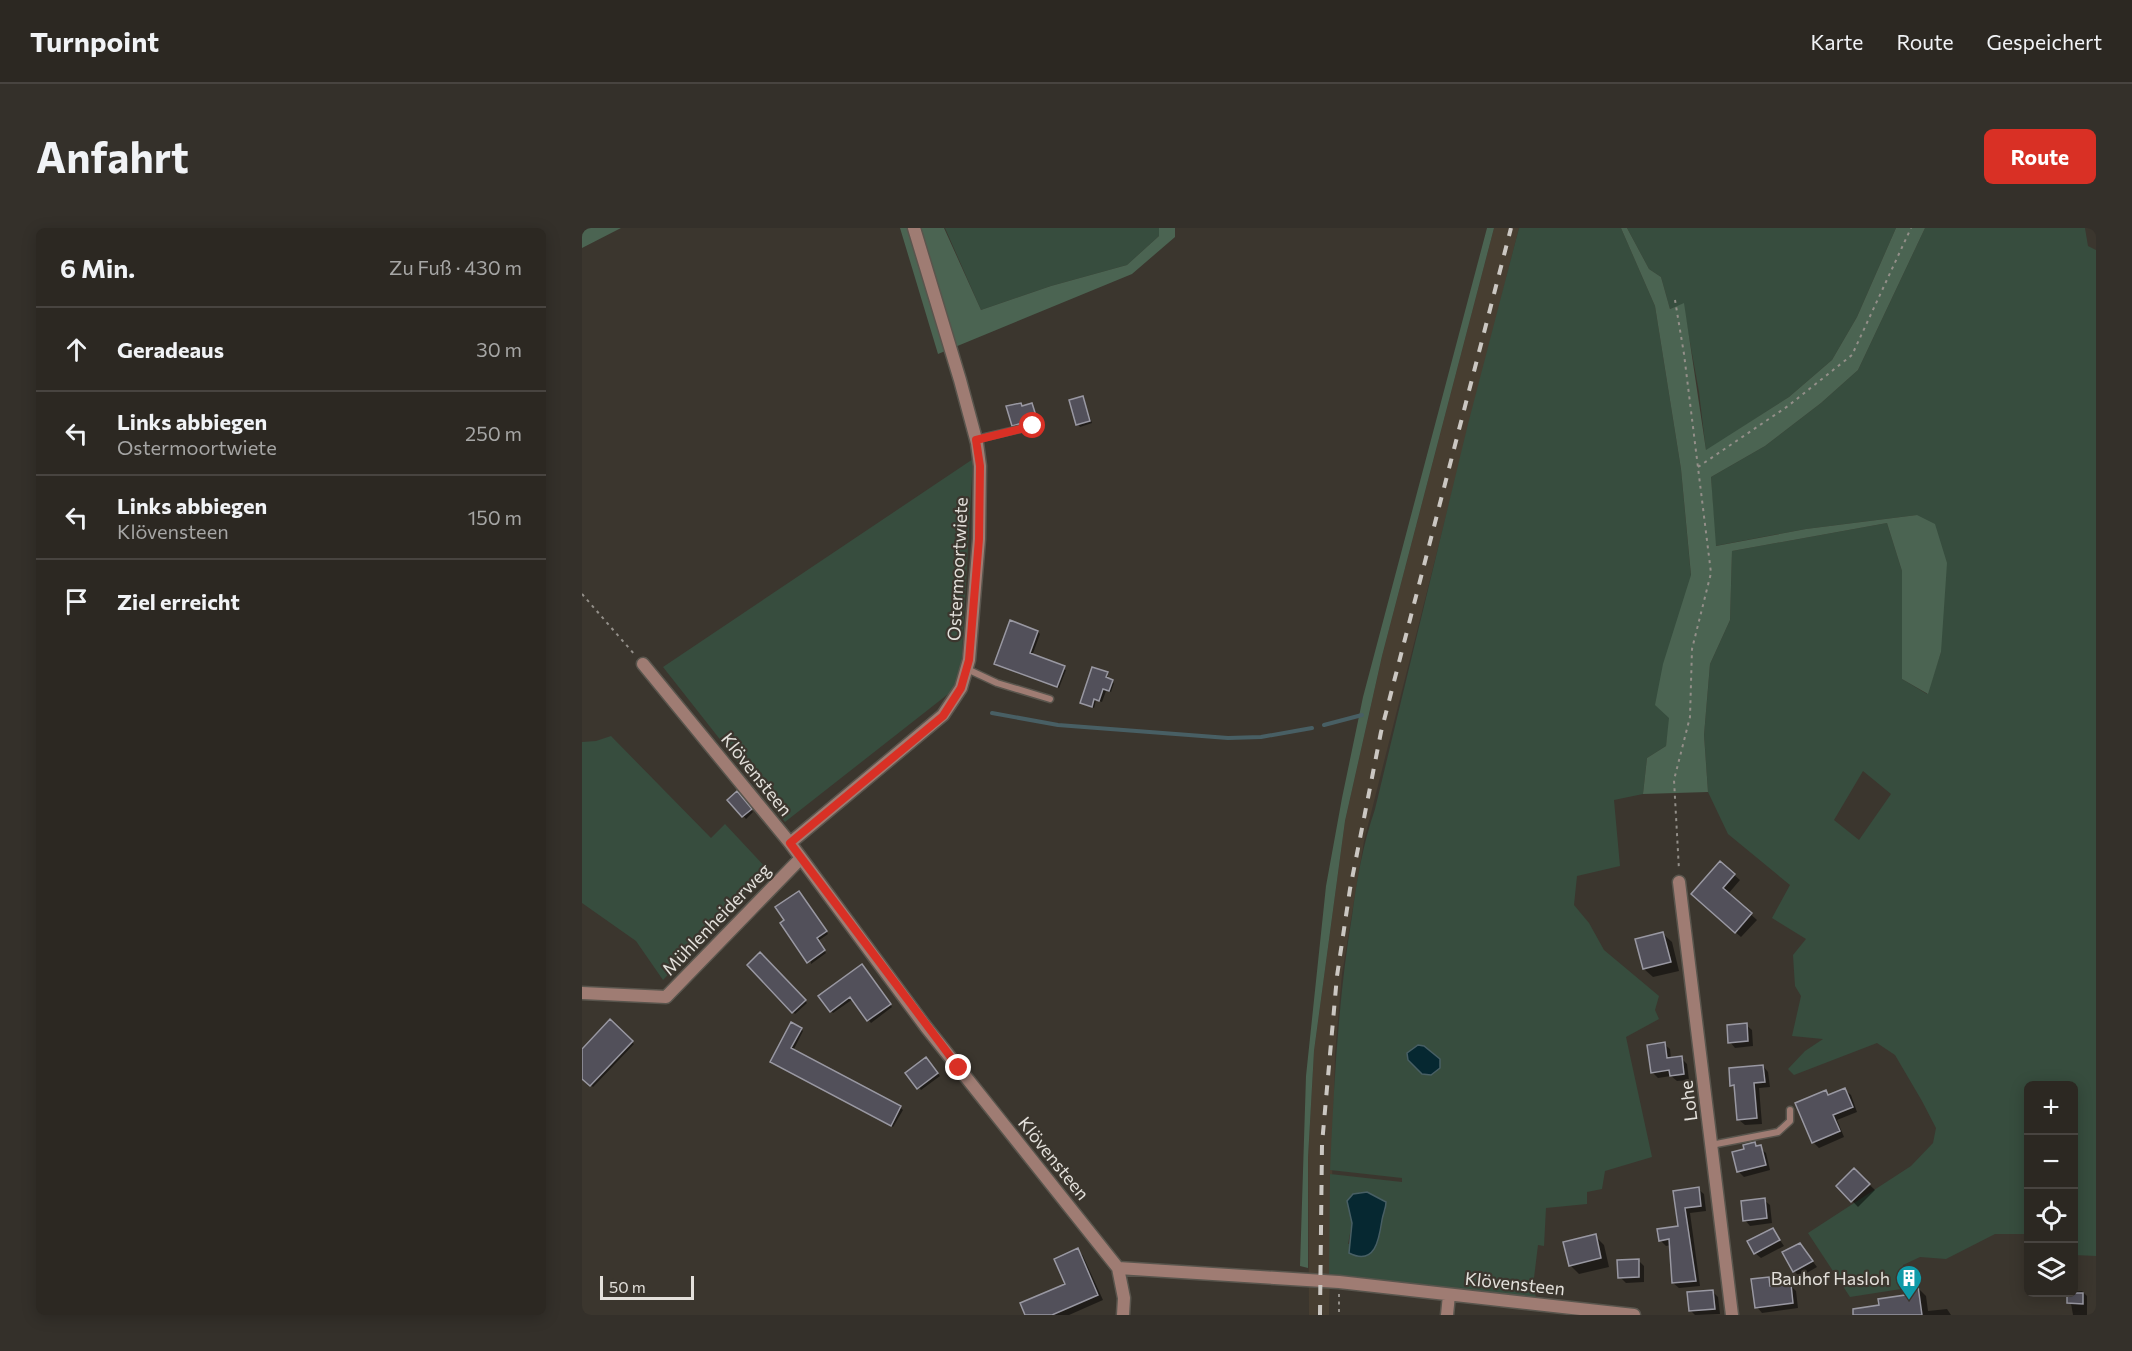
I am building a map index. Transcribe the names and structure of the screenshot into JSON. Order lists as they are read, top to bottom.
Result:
{
  "streets": {
    "street": [
      "Ostermoortwiete",
      "Klövensteen",
      "Mühlenheiderweg",
      "Lohe"
    ]
  },
  "crossings": [
    ["Ostermoortwiete", "Klövensteen"],
    ["Klövensteen", "Mühlenheiderweg"]
  ],
  "places": {
    "building": ["Bauhof Hasloh"]
  },
  "scale_bar": "50 m",
  "page": {
    "header": "Turnpoint",
    "nav": ["Karte", "Route", "Gespeichert"],
    "buttons": "Route",
    "title": "Anfahrt",
    "heading": ["6 Min.", "Zu Fuß · 430 m"],
    "list": [
      ["Geradeaus", "30 m"],
      ["Links abbiegen", "Ostermoortwiete", "250 m"],
      ["Links abbiegen", "Klövensteen", "150 m"],
      "Ziel erreicht"
    ],
    "map_buttons": ["+", "−"],
    "scale": "50 m"
  }
}
